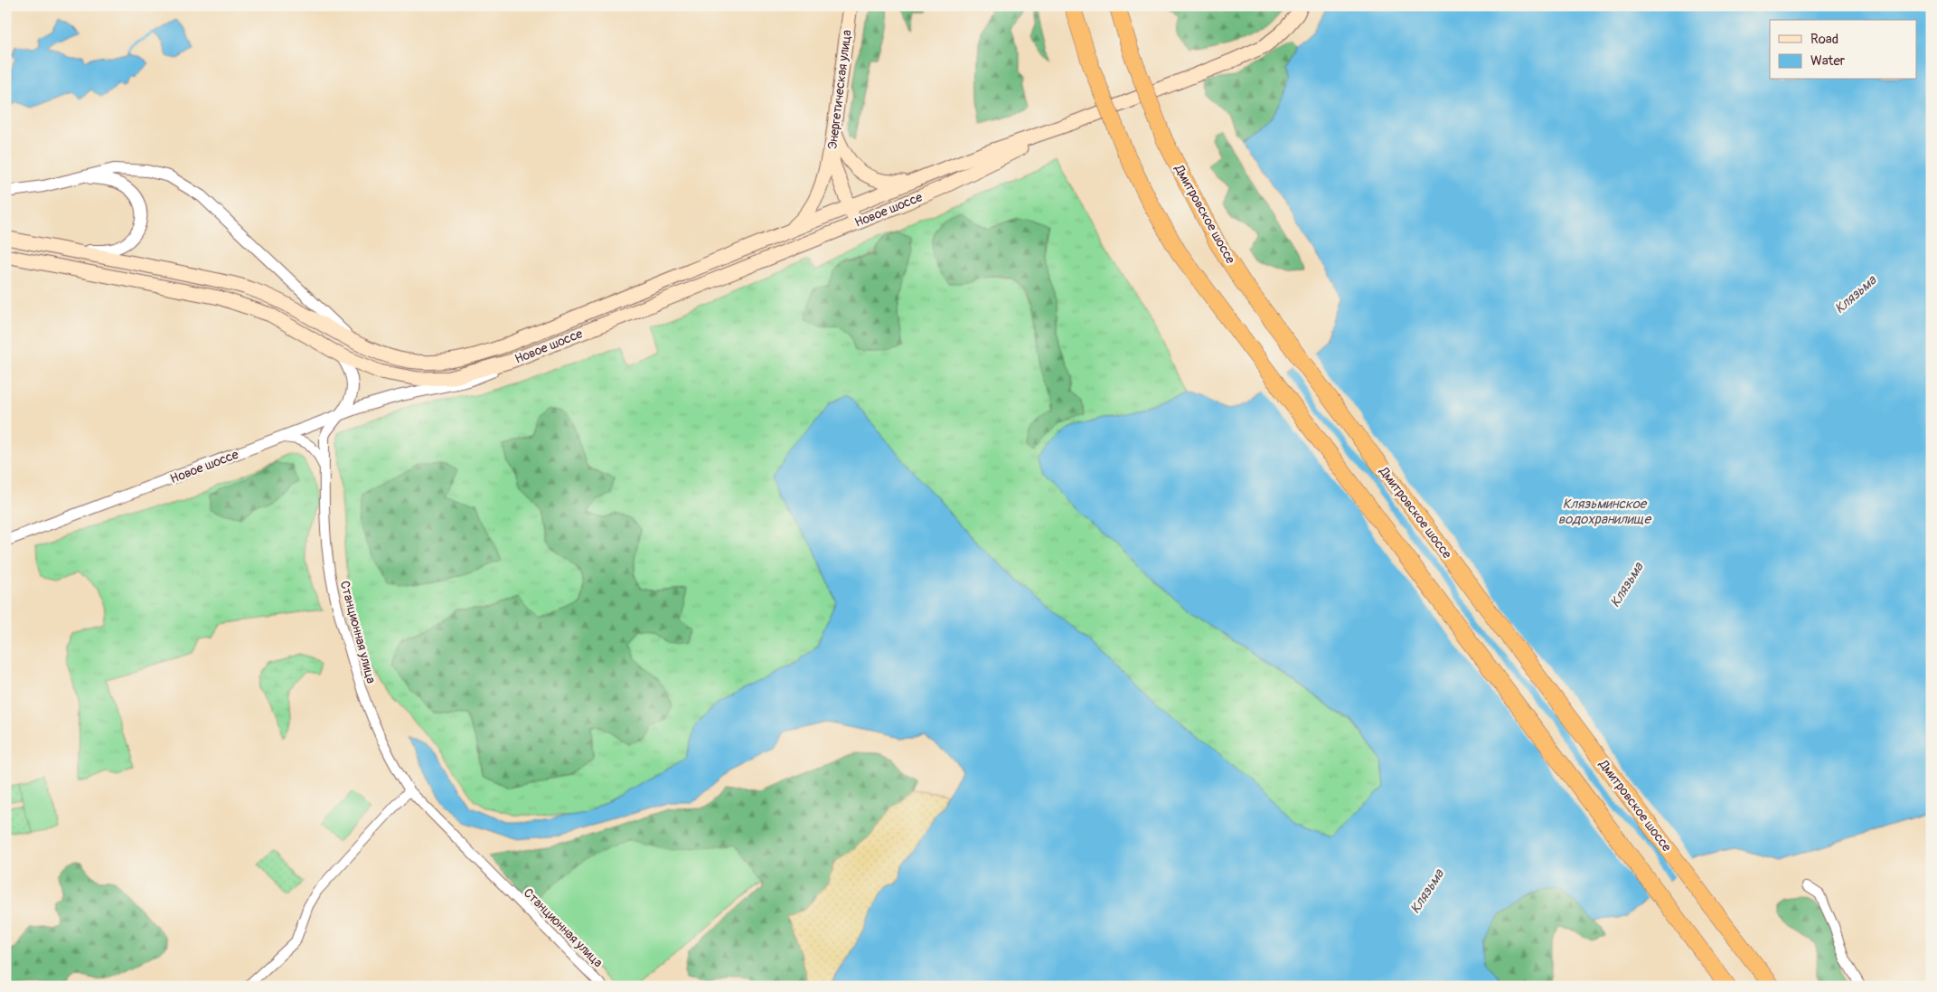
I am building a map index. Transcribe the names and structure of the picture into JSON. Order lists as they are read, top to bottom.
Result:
{
  "streets": {
    "highway": ["Дмитровское шоссе"],
    "main road": ["Энергетическая улица", "Новое шоссе"],
    "street": ["Станционная улица"]
  },
  "crossings": [
    ["Энергетическая улица", "Новое шоссе"]
  ],
  "water": ["Клязьма", "Клязьминское водохранилище"],
  "legend": ["Road", "Water"]
}
